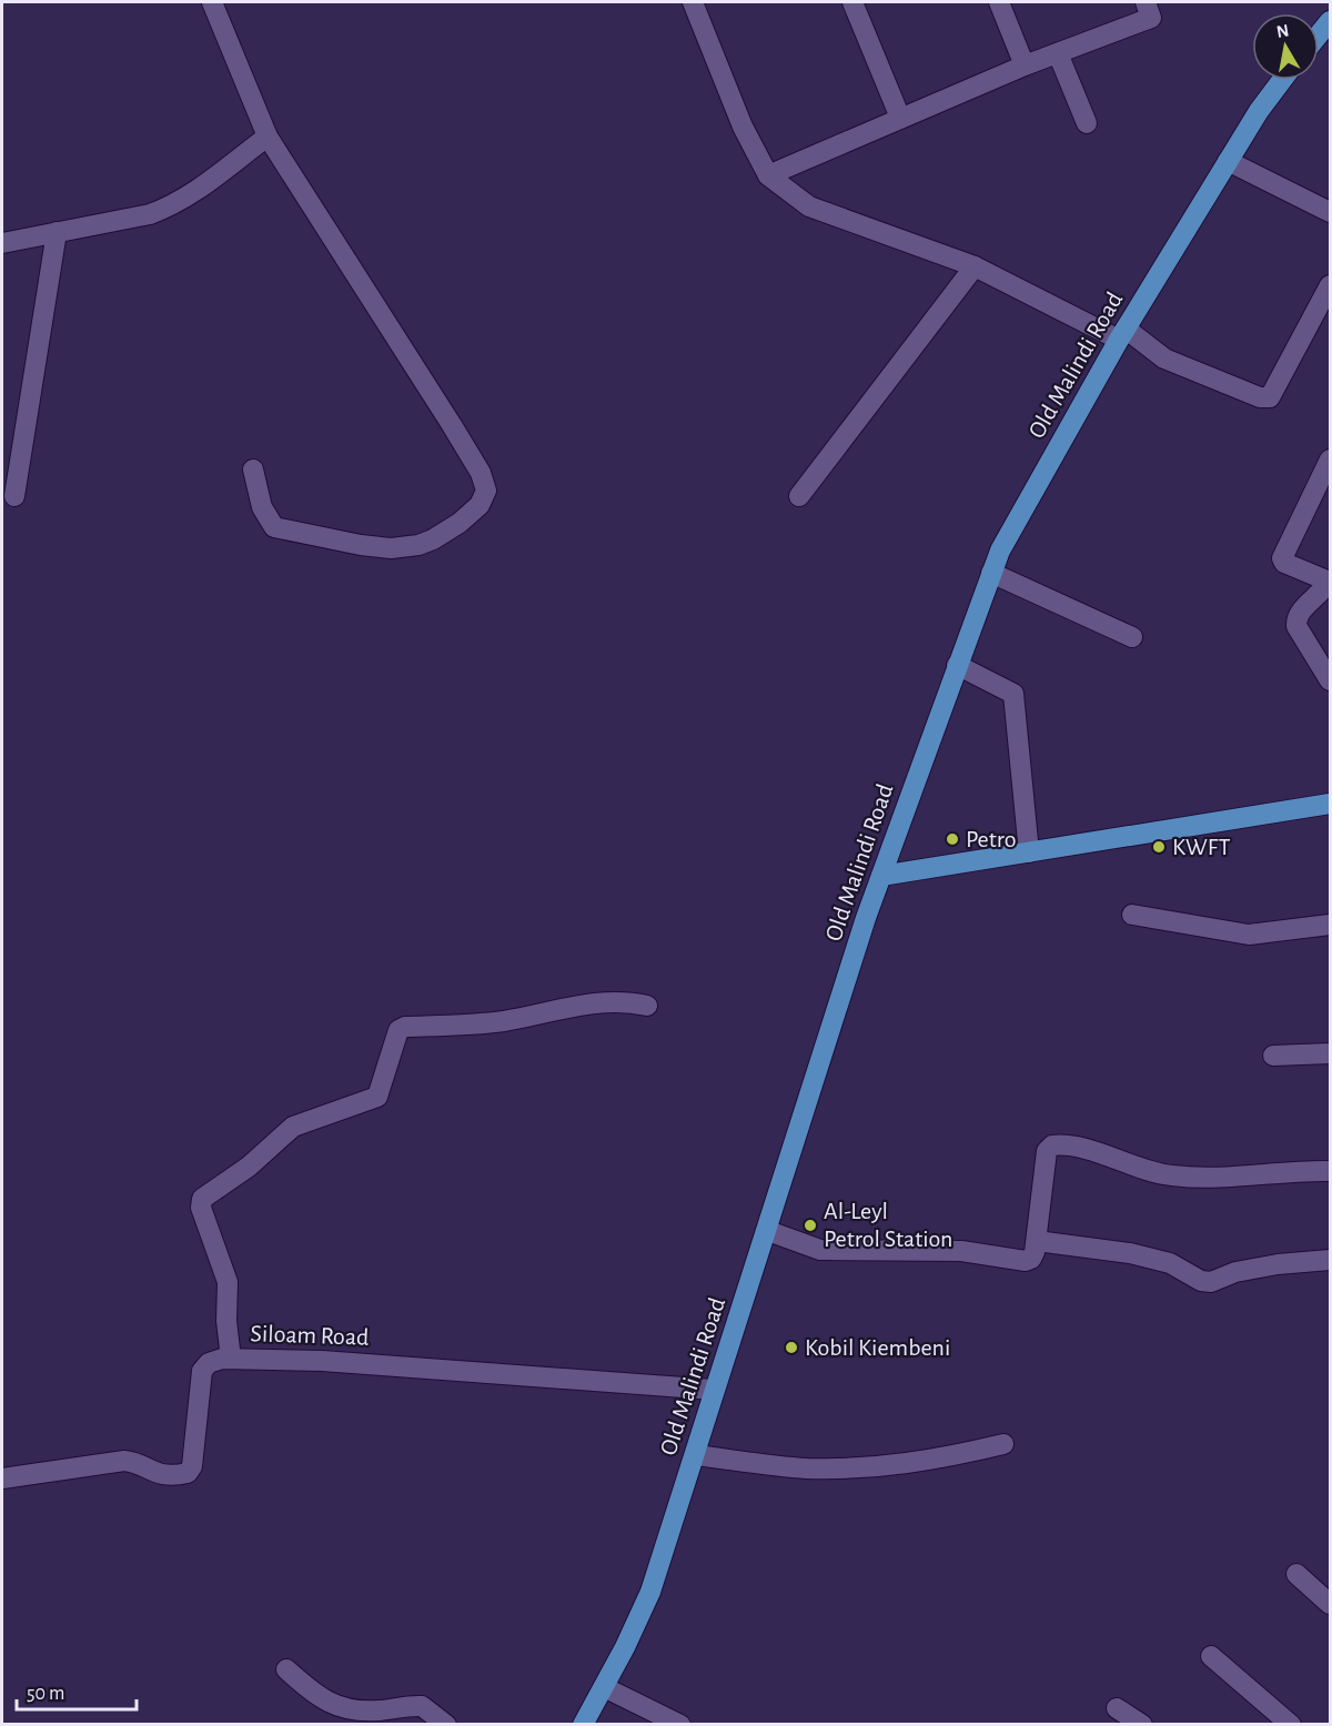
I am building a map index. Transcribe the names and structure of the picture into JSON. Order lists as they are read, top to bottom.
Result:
{
  "streets": {
    "main road": ["Old Malindi Road"],
    "street": ["Siloam Road"]
  },
  "crossings": [
    ["Old Malindi Road", "Siloam Road"]
  ],
  "places": [
    "Petro",
    "KWFT",
    "Al-Leyl Petrol Station",
    "Kobil Kiembeni"
  ],
  "scale_bar": "50 m",
  "north": "top"
}
